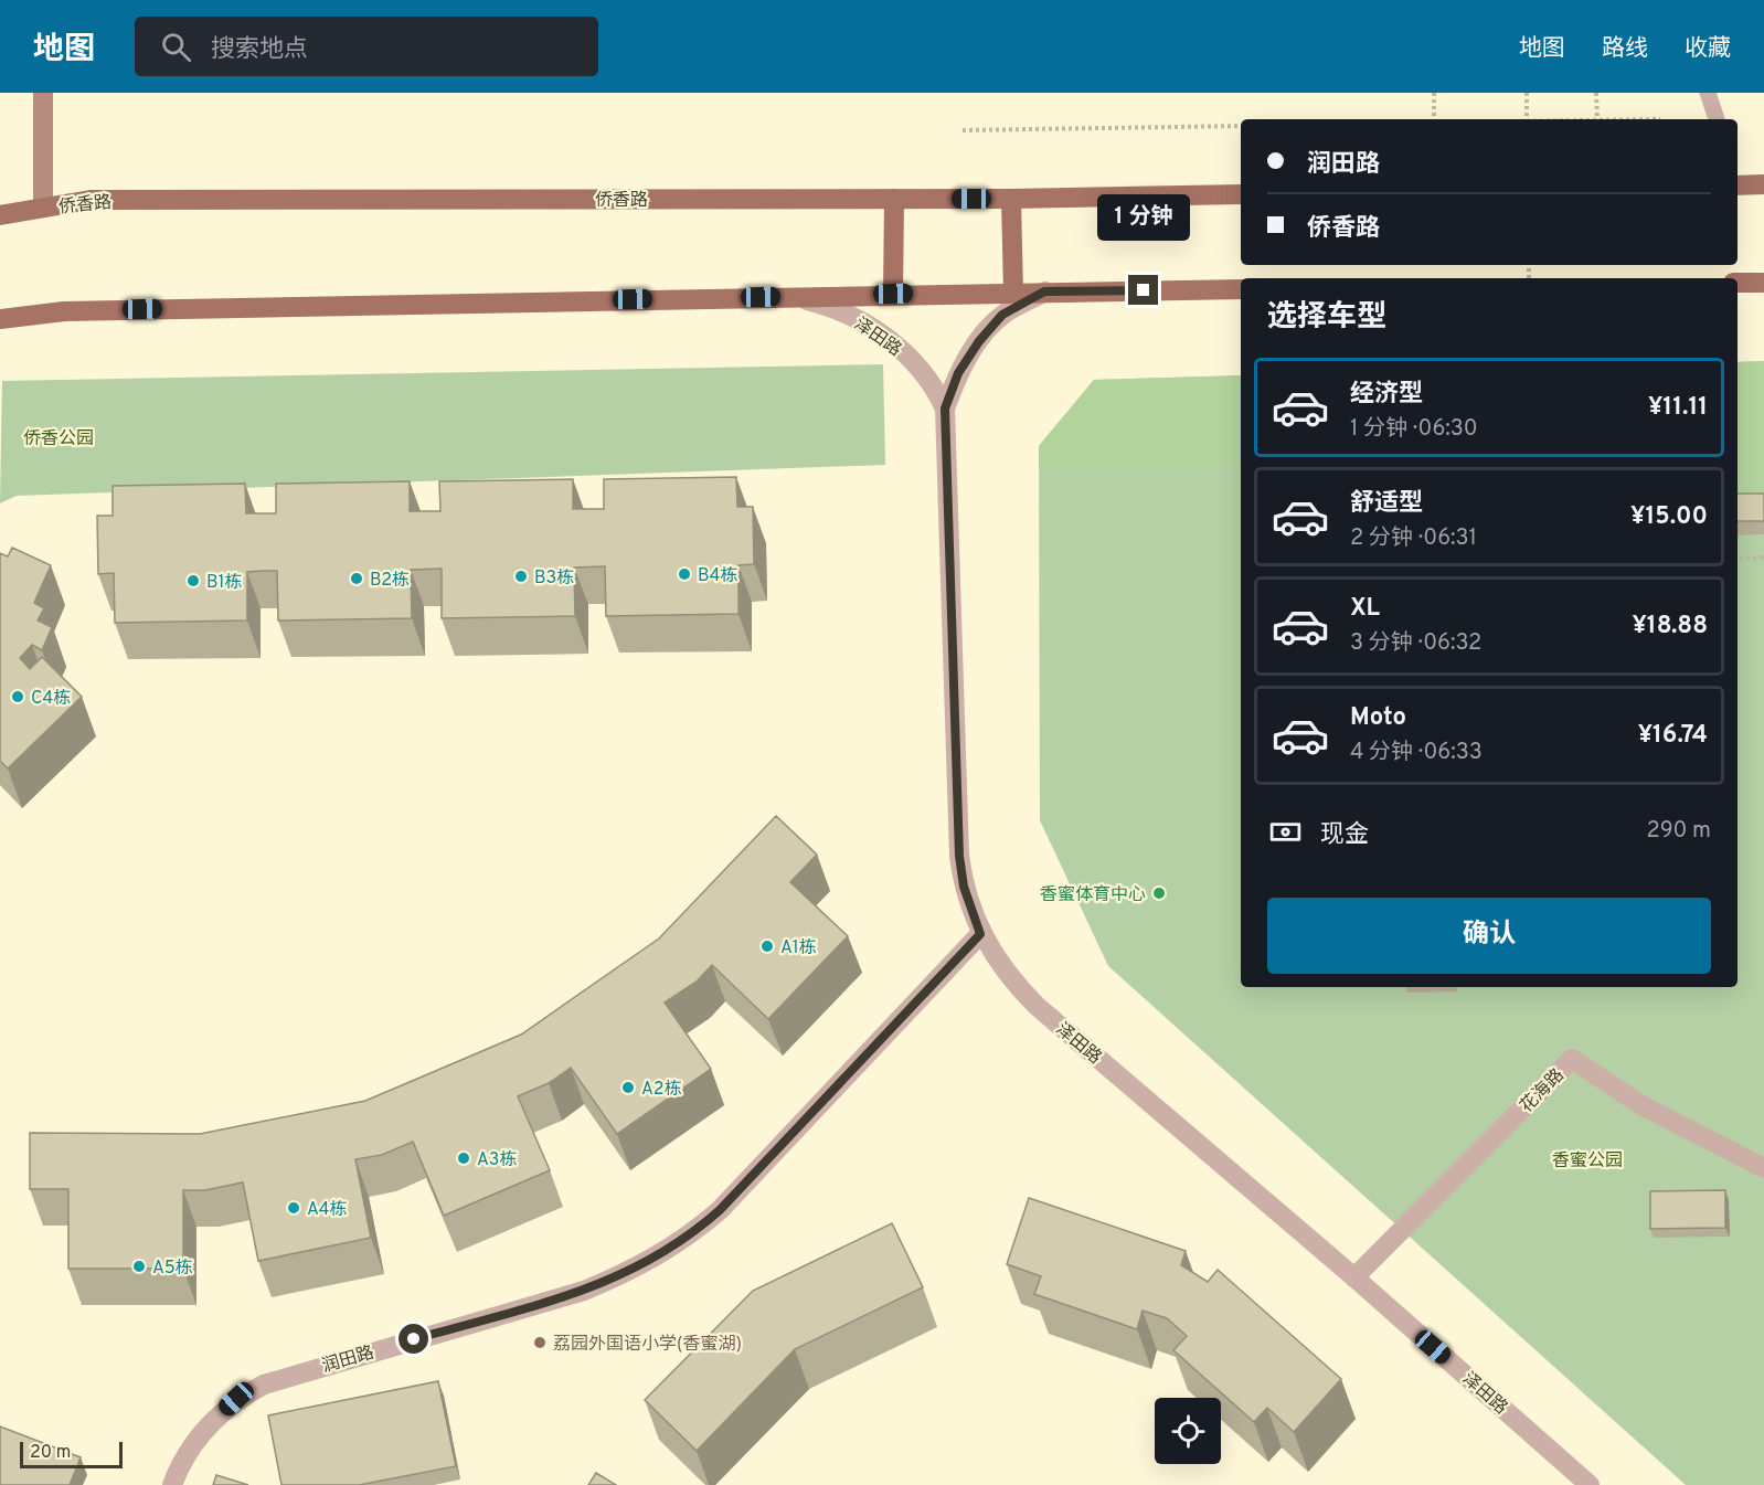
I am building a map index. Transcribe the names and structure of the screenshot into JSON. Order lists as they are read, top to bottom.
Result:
{
  "streets": {
    "main road": ["侨香路"],
    "street": ["泽田路", "花海路", "润田路"]
  },
  "crossings": [
    ["泽田路", "花海路"],
    ["泽田路", "润田路"]
  ],
  "parks": ["侨香公园", "香蜜公园"],
  "places": [
    "B4栋",
    "B3栋",
    "B2栋",
    "B1栋",
    "C4栋",
    "香蜜体育中心",
    "A1栋",
    "A2栋",
    "A3栋",
    "A4栋",
    "A5栋",
    "荔园外国语小学(香蜜湖)"
  ],
  "scale_bar": "20 m",
  "page": {
    "header": "地图",
    "search": "搜索地点",
    "nav": ["地图", "路线", "收藏"],
    "banner": ["润田路", "侨香路"],
    "bubble": "1 分钟",
    "heading": "选择车型",
    "list": [
      {
        "name": "经济型",
        "note": "1 分钟 · 06:30",
        "value": "¥11.11"
      },
      {
        "name": "舒适型",
        "note": "2 分钟 · 06:31",
        "value": "¥15.00"
      },
      {
        "name": "XL",
        "note": "3 分钟 · 06:32",
        "value": "¥18.88"
      },
      {
        "name": "Moto",
        "note": "4 分钟 · 06:33",
        "value": "¥16.74"
      }
    ],
    "pay": ["现金", "290 m"],
    "buttons": "确认",
    "scale": "20 m"
  }
}
